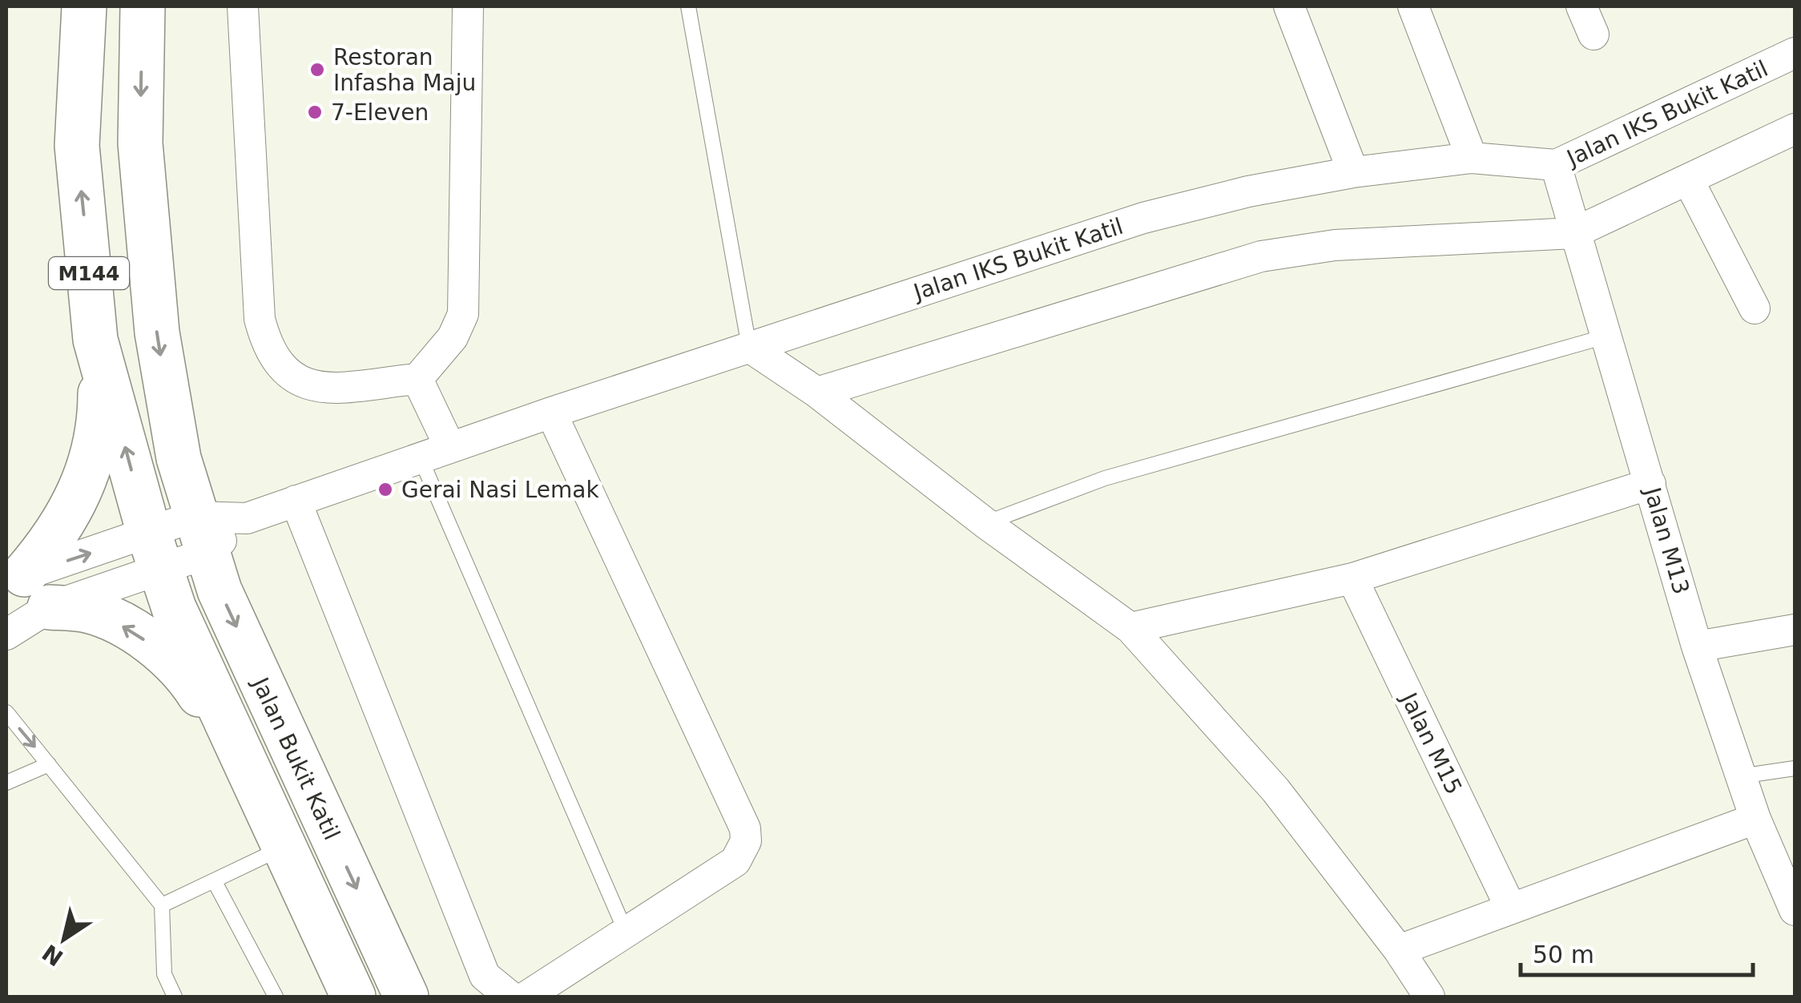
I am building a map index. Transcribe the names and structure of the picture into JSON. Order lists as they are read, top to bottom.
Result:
{
  "streets": {
    "main road": ["M144", "Jalan Bukit Katil"],
    "street": ["Jalan IKS Bukit Katil", "Jalan M13", "Jalan M15"]
  },
  "crossings": [
    ["Jalan IKS Bukit Katil", "M144"],
    ["Jalan IKS Bukit Katil", "Jalan M13"],
    ["Jalan IKS Bukit Katil", "Jalan Bukit Katil"],
    ["M144", "Jalan Bukit Katil"]
  ],
  "places": ["Restoran Infasha Maju", "7-Eleven", "Gerai Nasi Lemak"],
  "scale_bar": "50 m",
  "north": "bottom left"
}
